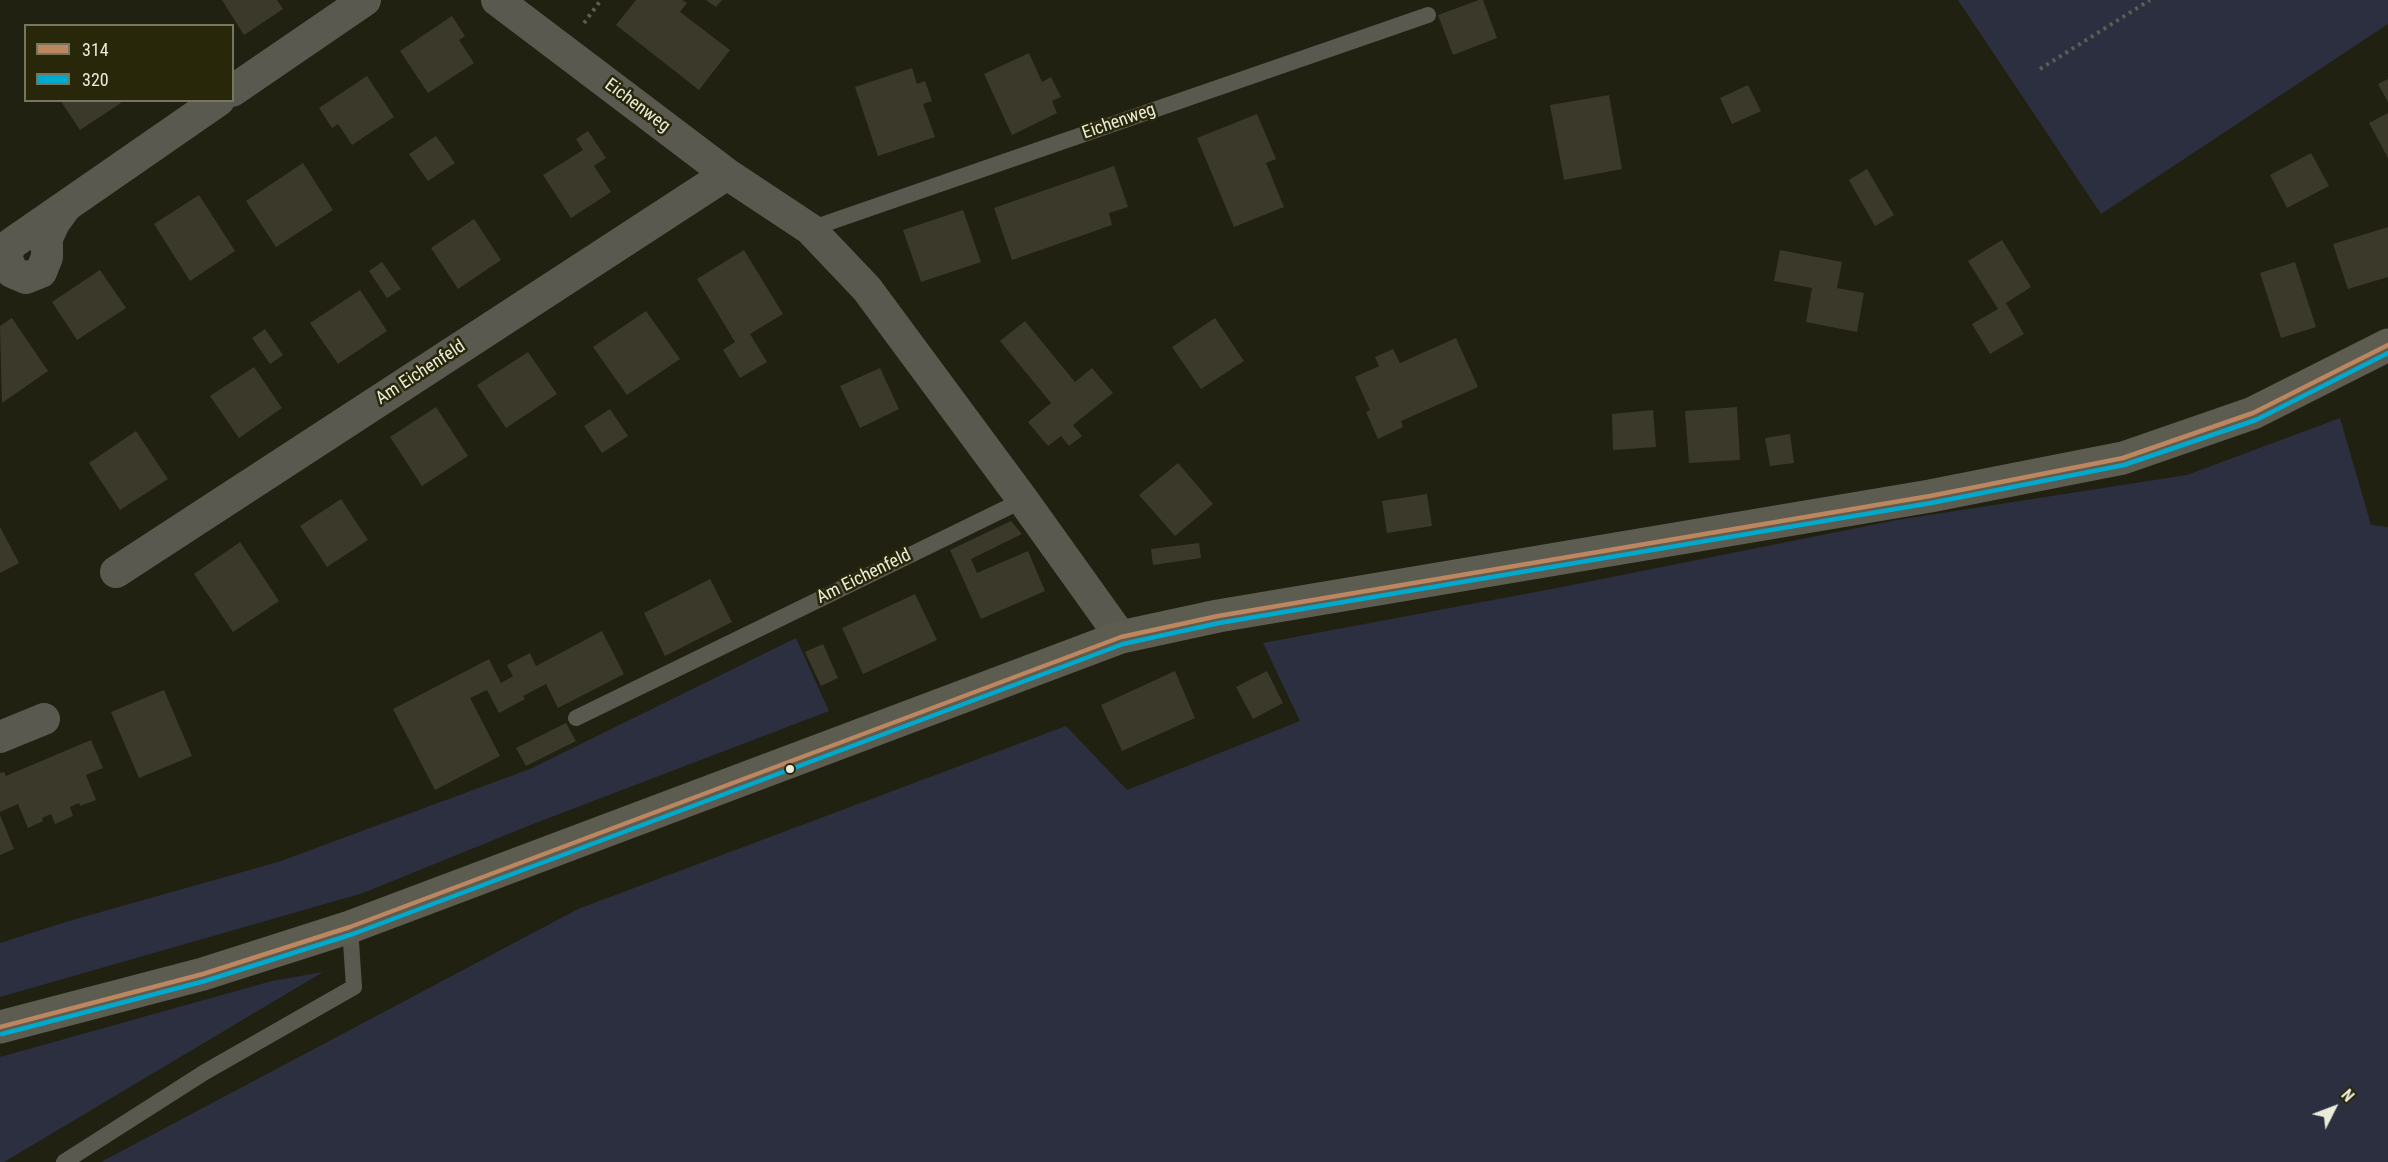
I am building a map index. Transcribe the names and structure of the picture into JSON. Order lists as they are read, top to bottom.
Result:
{
  "streets": {
    "street": ["Eichenweg", "Am Eichenfeld"]
  },
  "crossings": [
    ["Eichenweg", "Am Eichenfeld"]
  ],
  "lines": ["transit line 314", "transit line 320"],
  "legend": ["314", "320"],
  "north": "top right"
}
